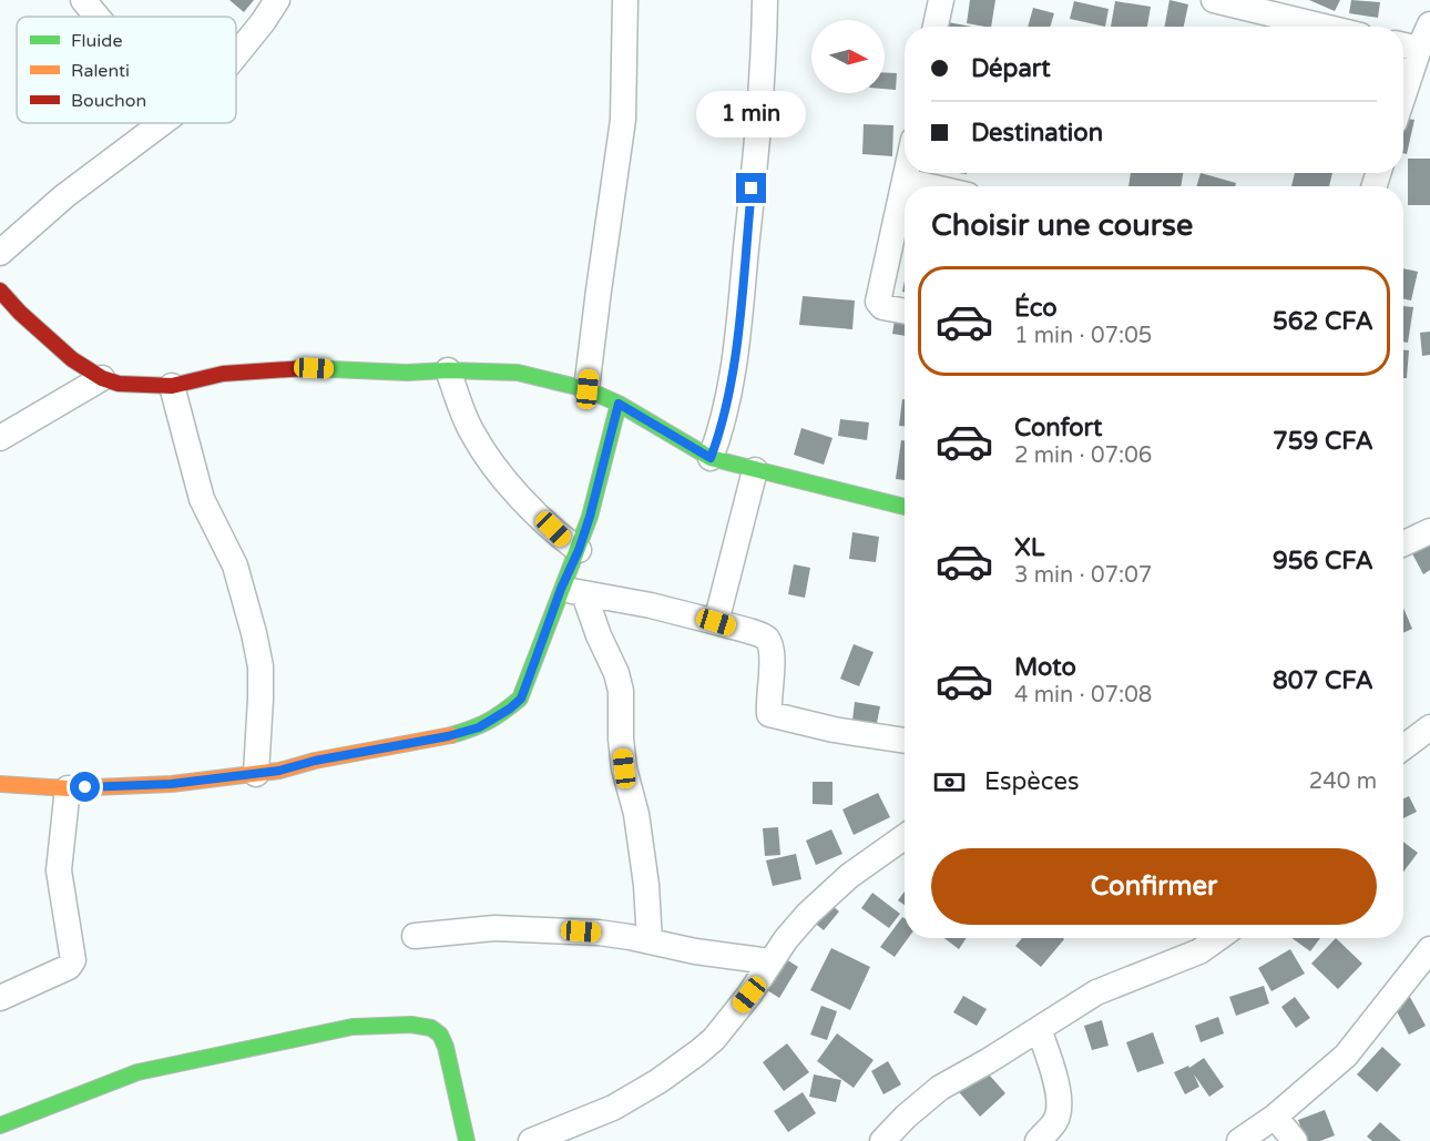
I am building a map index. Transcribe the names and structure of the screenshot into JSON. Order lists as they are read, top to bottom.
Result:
{
  "legend": ["Fluide", "Ralenti", "Bouchon"],
  "north": "right",
  "page": {
    "banner": ["Départ", "Destination"],
    "bubble": "1 min",
    "heading": "Choisir une course",
    "list": [
      {
        "name": "Éco",
        "note": "1 min · 07:05",
        "value": "562 CFA"
      },
      {
        "name": "Confort",
        "note": "2 min · 07:06",
        "value": "759 CFA"
      },
      {
        "name": "XL",
        "note": "3 min · 07:07",
        "value": "956 CFA"
      },
      {
        "name": "Moto",
        "note": "4 min · 07:08",
        "value": "807 CFA"
      }
    ],
    "pay": ["Espèces", "240 m"],
    "buttons": "Confirmer"
  }
}
